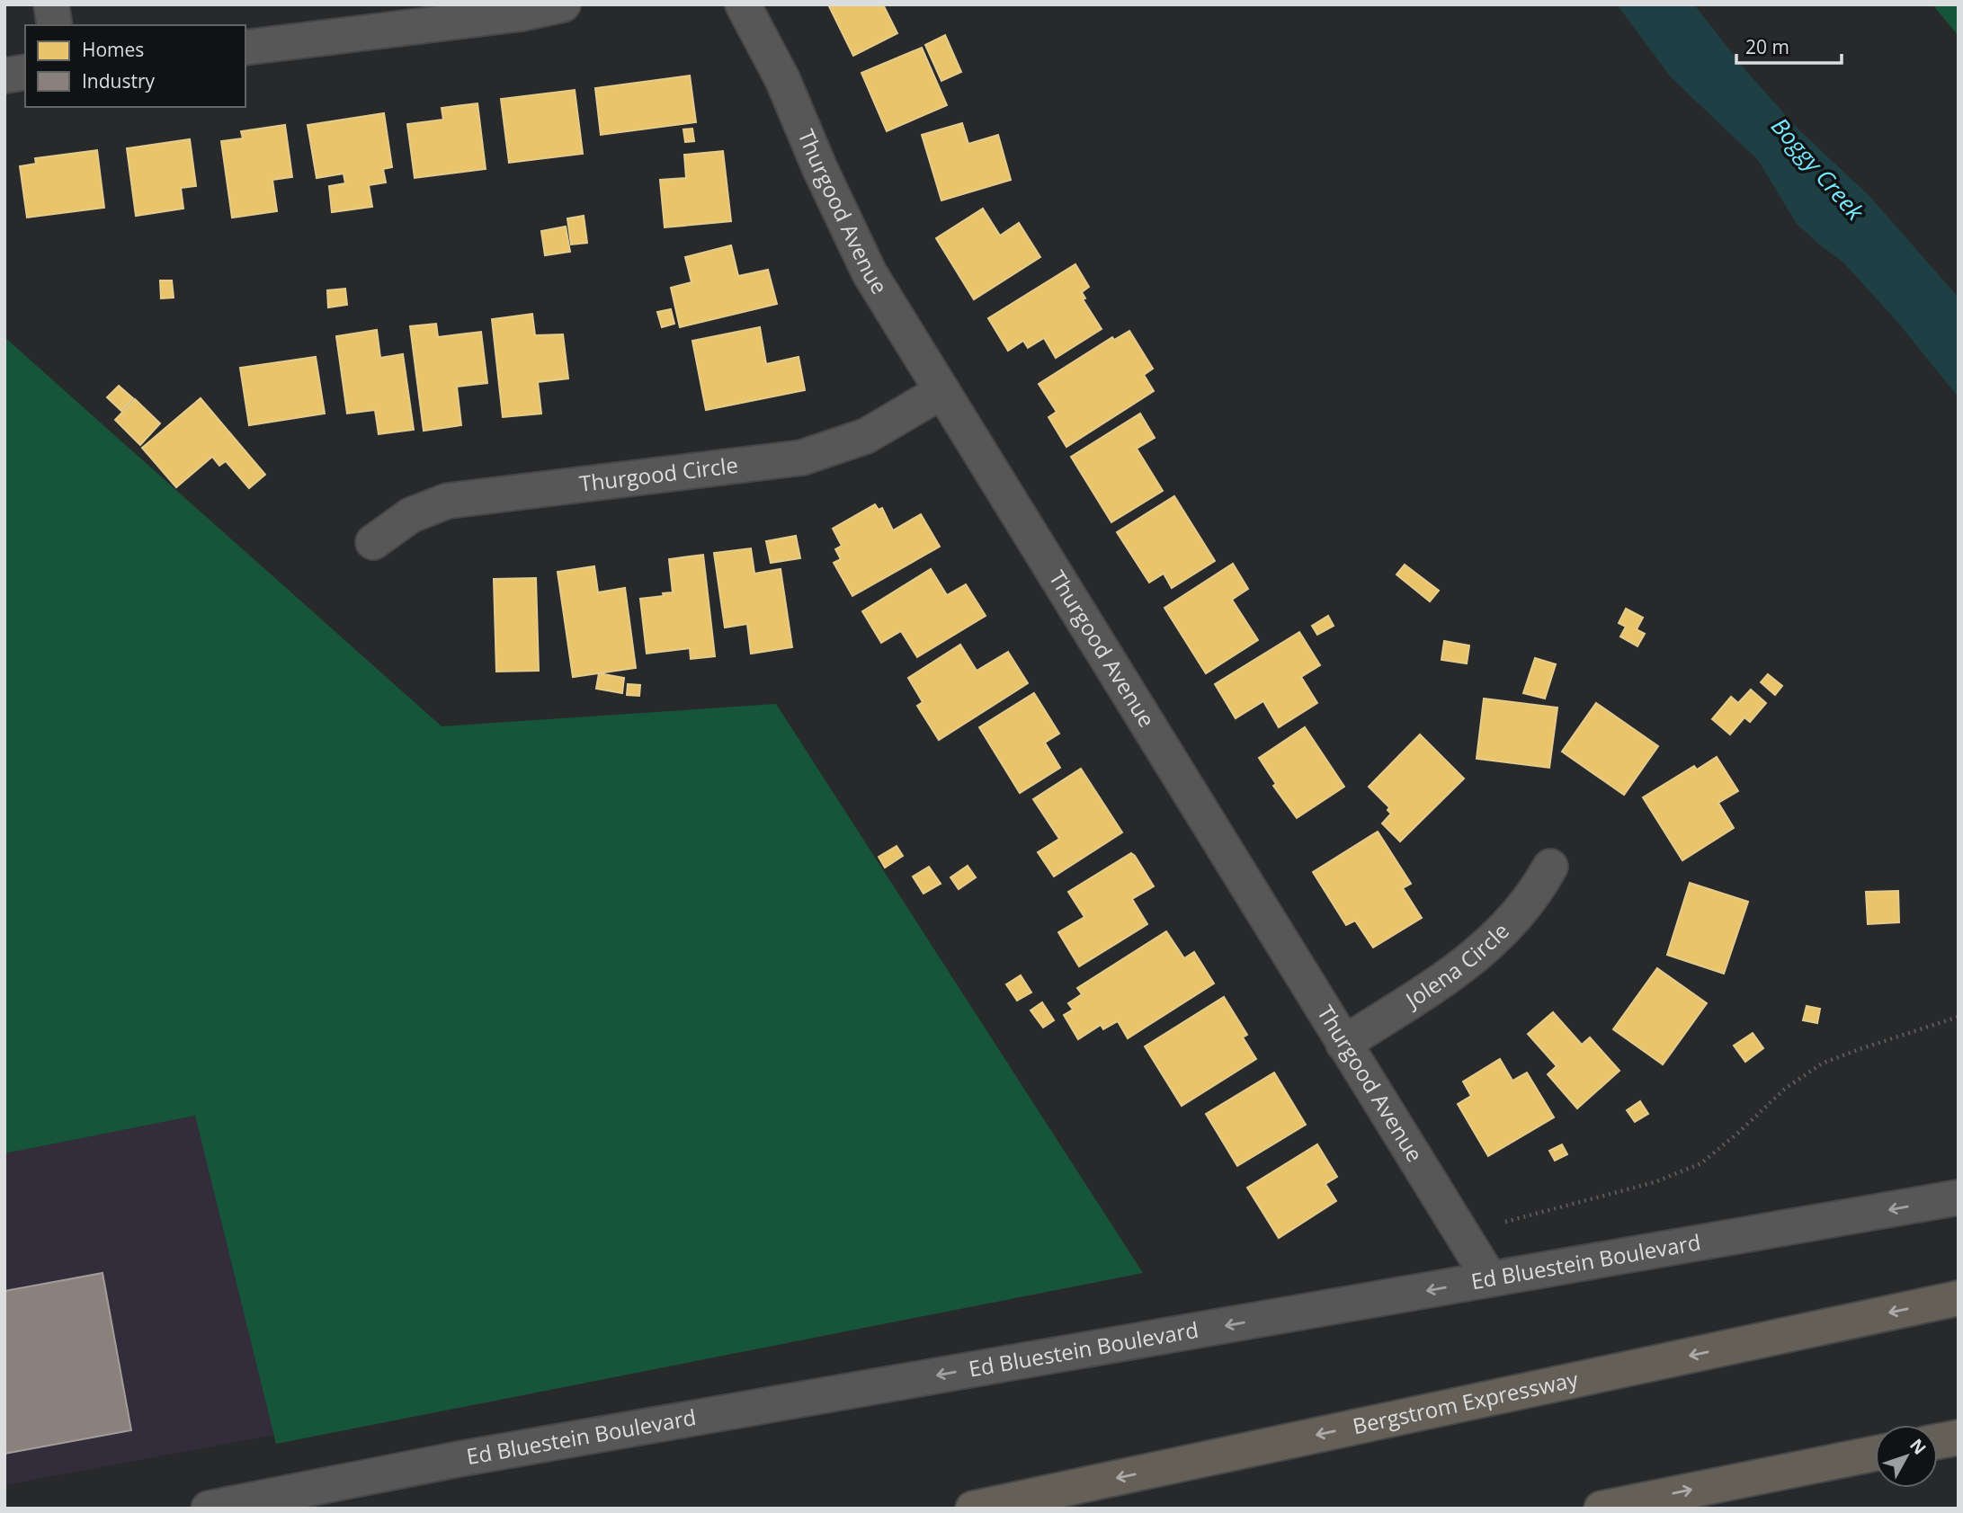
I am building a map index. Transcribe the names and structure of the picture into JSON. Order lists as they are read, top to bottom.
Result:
{
  "streets": {
    "highway": ["Bergstrom Expressway"],
    "street": [
      "Thurgood Avenue",
      "Thurgood Circle",
      "Jolena Circle",
      "Ed Bluestein Boulevard"
    ]
  },
  "crossings": [
    ["Thurgood Avenue", "Thurgood Circle"],
    ["Thurgood Avenue", "Jolena Circle"],
    ["Thurgood Avenue", "Ed Bluestein Boulevard"]
  ],
  "one_way": ["Ed Bluestein Boulevard", "Bergstrom Expressway"],
  "water": ["Boggy Creek"],
  "legend": ["Homes", "Industry"],
  "scale_bar": "20 m",
  "north": "top right"
}
